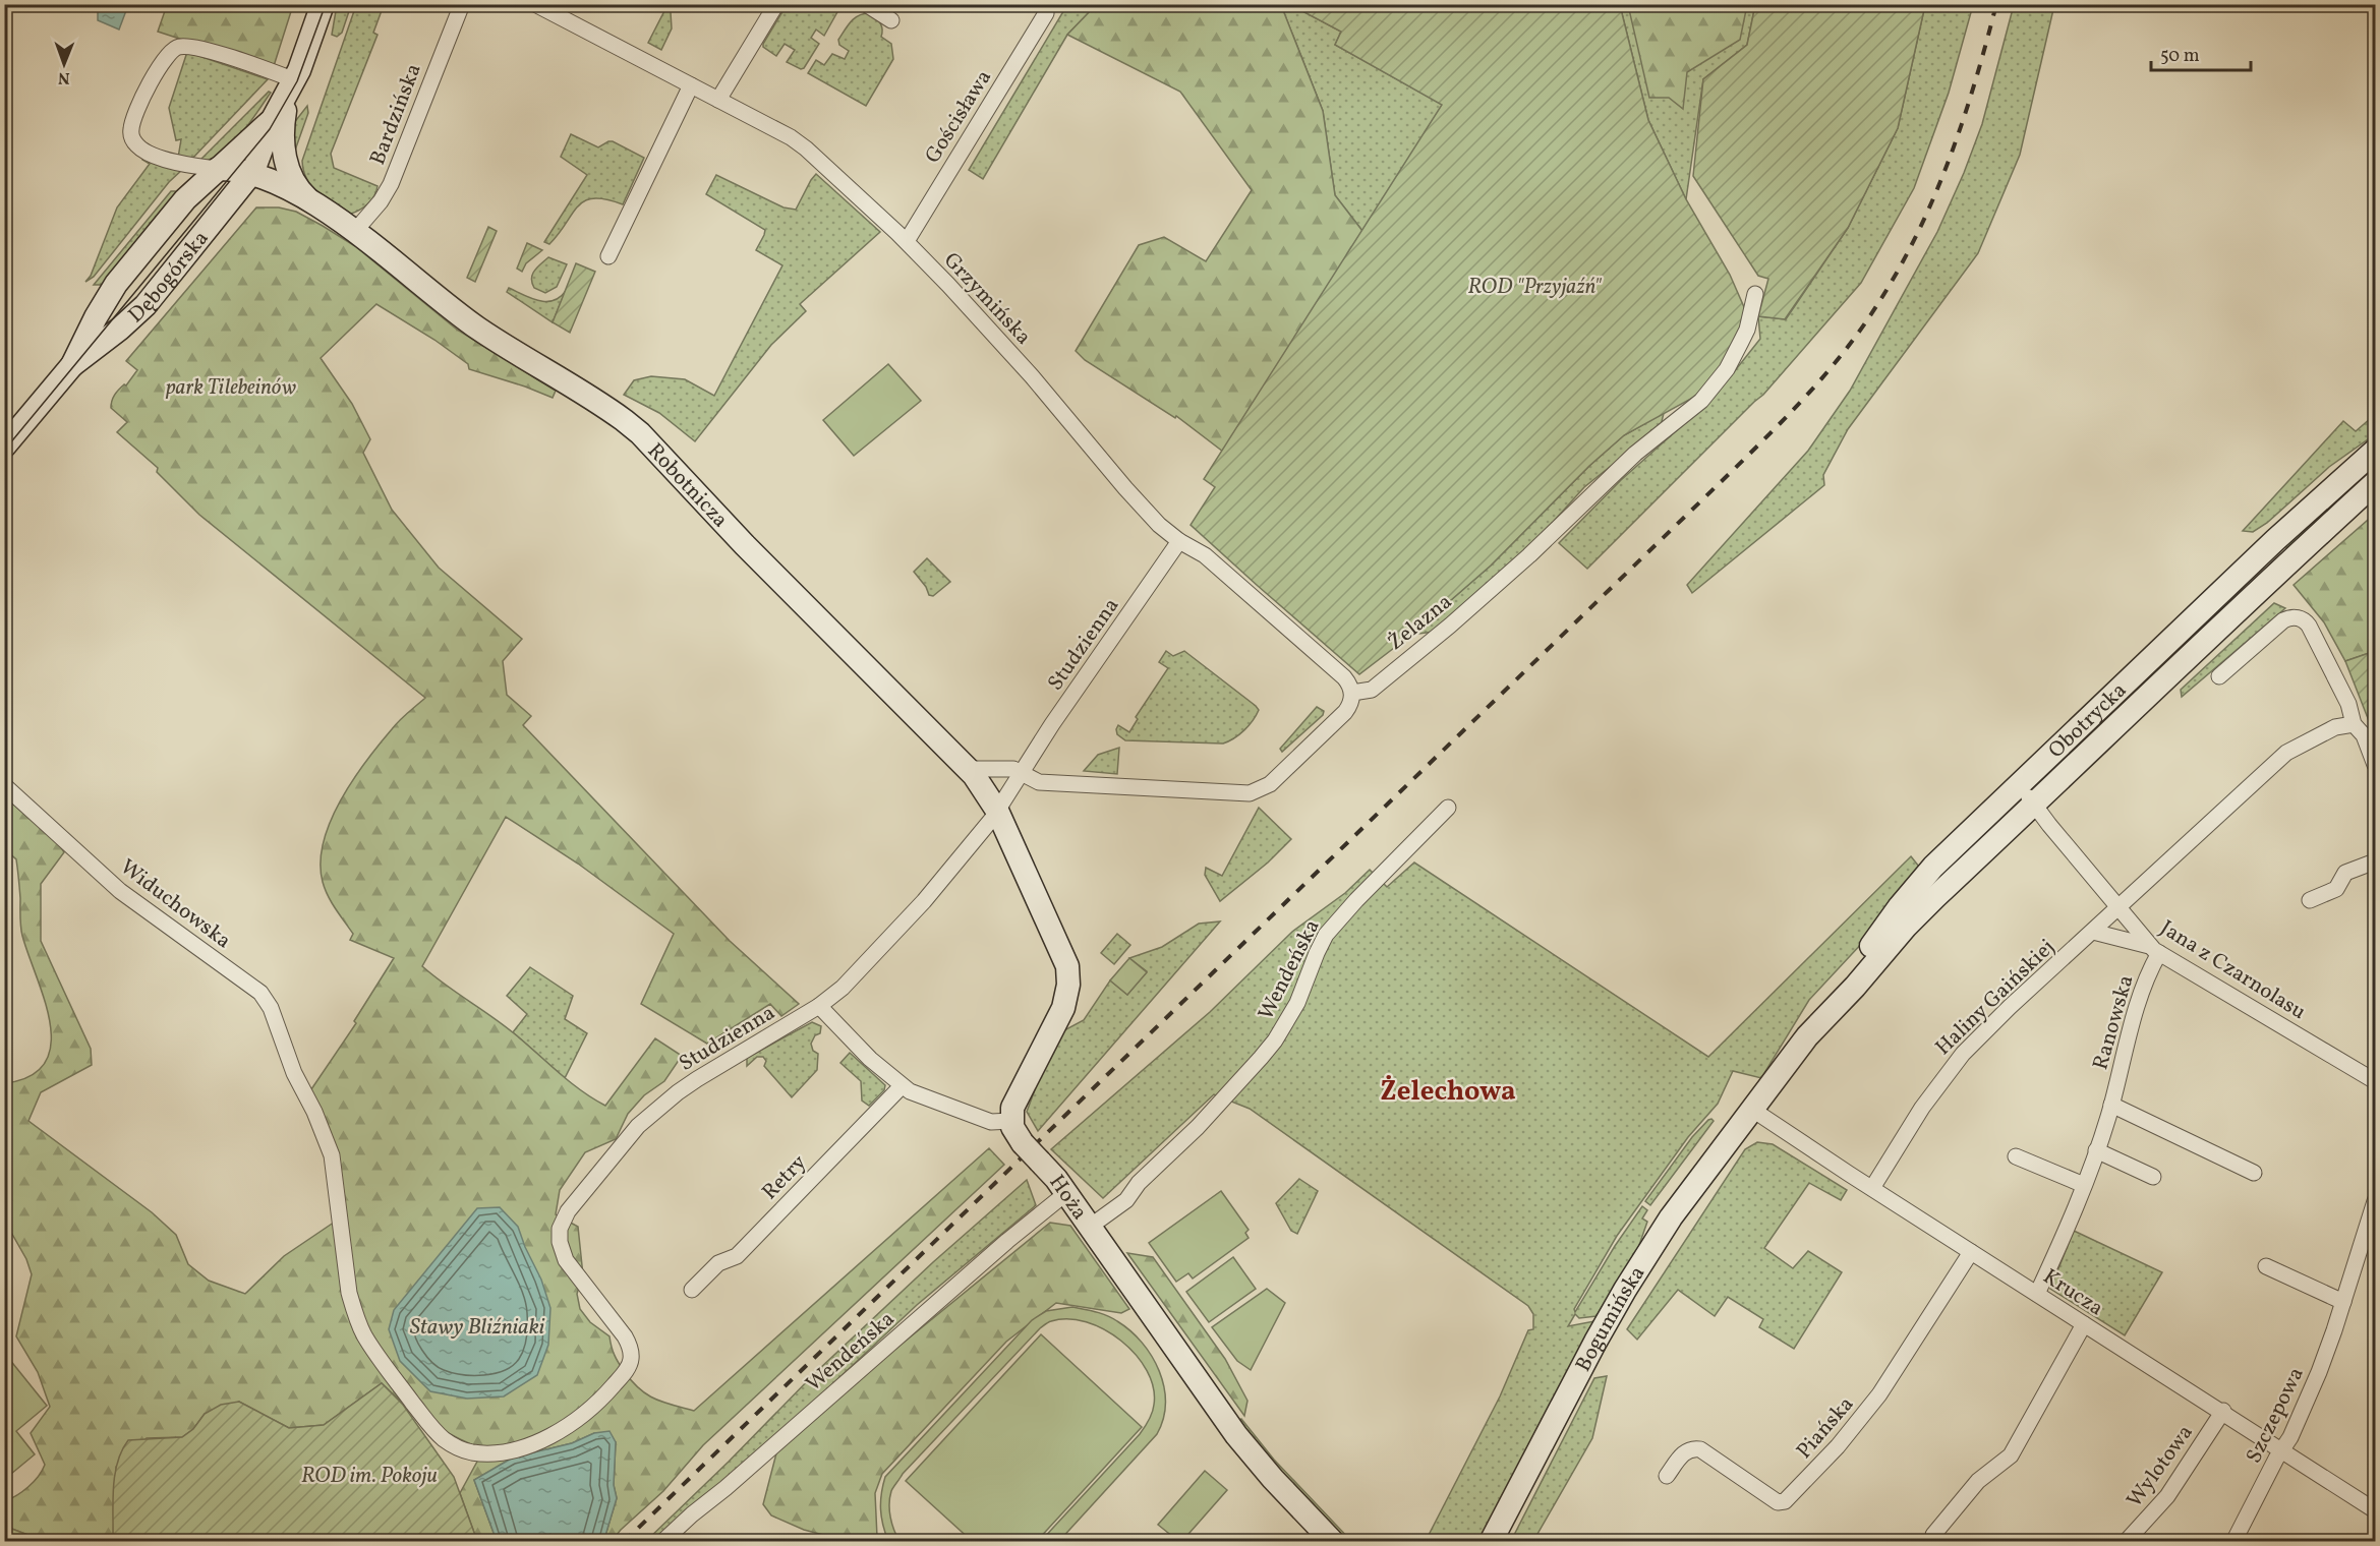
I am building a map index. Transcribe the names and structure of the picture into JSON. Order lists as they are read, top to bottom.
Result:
{
  "streets": {
    "street": [
      "Bardzińska",
      "Gościsława",
      "Dębogórska",
      "Grzymińska",
      "Robotnicza",
      "Żelazna",
      "Studzienna",
      "Obotrycka",
      "Widuchowska",
      "Wendeńska",
      "Jana z Czarnolasu",
      "Haliny Gaińskiej",
      "Ranowska",
      "Retry",
      "Hoża",
      "Krucza",
      "Bogumińska",
      "Szczepowa",
      "Piańska",
      "Wylotowa"
    ]
  },
  "crossings": [
    ["Bardzińska", "Robotnicza"],
    ["Gościsława", "Grzymińska"],
    ["Dębogórska", "Robotnicza"],
    ["Grzymińska", "Żelazna"],
    ["Grzymińska", "Studzienna"],
    ["Robotnicza", "Studzienna"],
    ["Studzienna", "Widuchowska"],
    ["Obotrycka", "Jana z Czarnolasu"],
    ["Obotrycka", "Krucza"],
    ["Obotrycka", "Bogumińska"],
    ["Wendeńska", "Hoża"],
    ["Jana z Czarnolasu", "Haliny Gaińskiej"],
    ["Jana z Czarnolasu", "Ranowska"],
    ["Haliny Gaińskiej", "Krucza"],
    ["Ranowska", "Krucza"],
    ["Krucza", "Bogumińska"],
    ["Krucza", "Szczepowa"],
    ["Krucza", "Piańska"],
    ["Krucza", "Wylotowa"]
  ],
  "districts": ["Żelechowa"],
  "water": ["Stawy Bliźniaki"],
  "parks": ["ROD \"Przyjaźń\"", "park Tilebeinów", "ROD im. Pokoju"],
  "scale_bar": "50 m",
  "north": "bottom"
}
